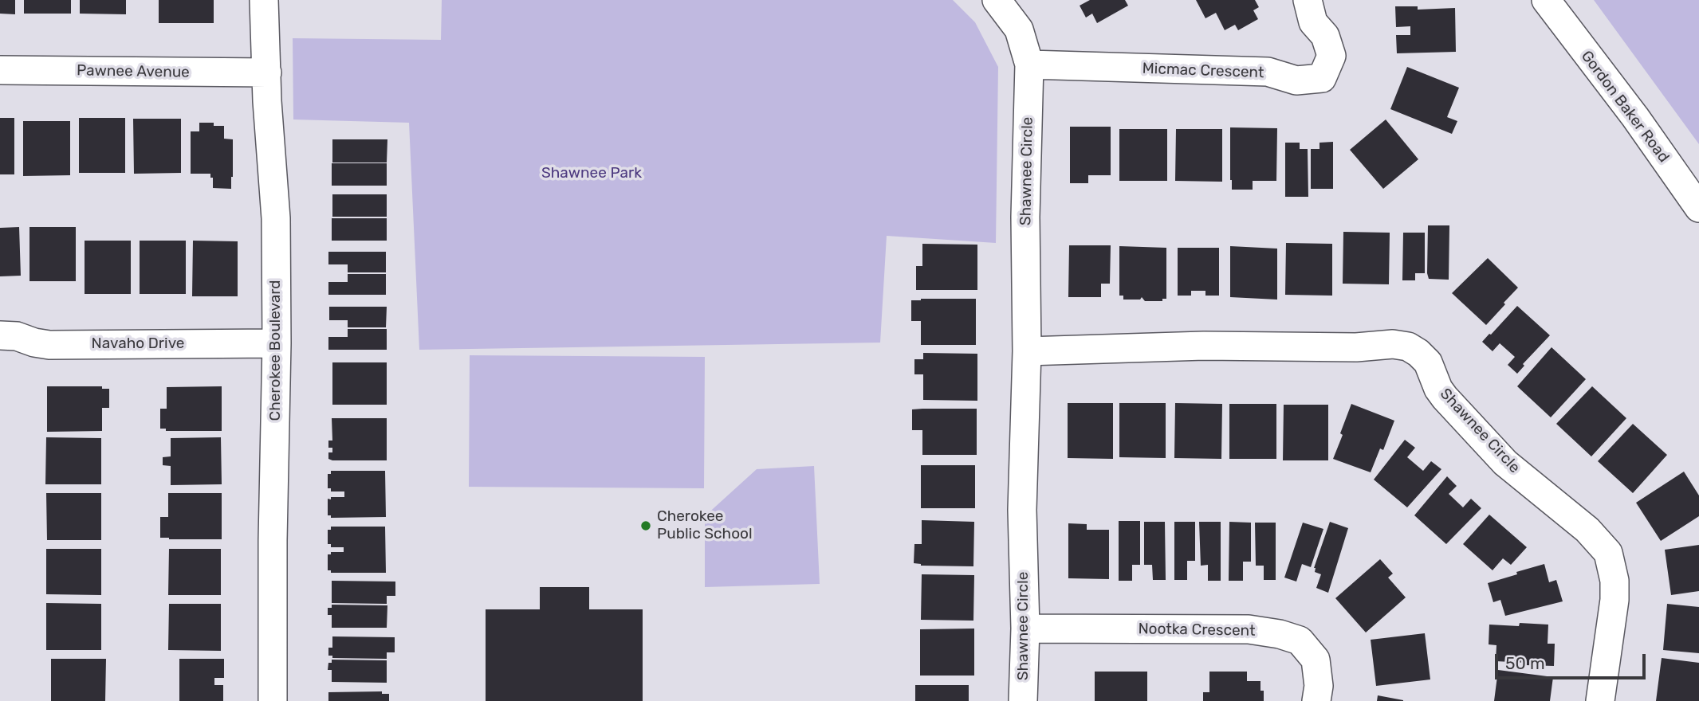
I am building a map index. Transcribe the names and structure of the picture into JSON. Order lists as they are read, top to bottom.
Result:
{
  "streets": {
    "street": [
      "Micmac Crescent",
      "Pawnee Avenue",
      "Gordon Baker Road",
      "Shawnee Circle",
      "Navaho Drive",
      "Cherokee Boulevard",
      "Nootka Crescent"
    ]
  },
  "crossings": [
    ["Micmac Crescent", "Shawnee Circle"],
    ["Pawnee Avenue", "Cherokee Boulevard"],
    ["Shawnee Circle", "Nootka Crescent"],
    ["Navaho Drive", "Cherokee Boulevard"]
  ],
  "parks": ["Shawnee Park"],
  "places": ["Cherokee Public School"],
  "scale_bar": "50 m"
}
